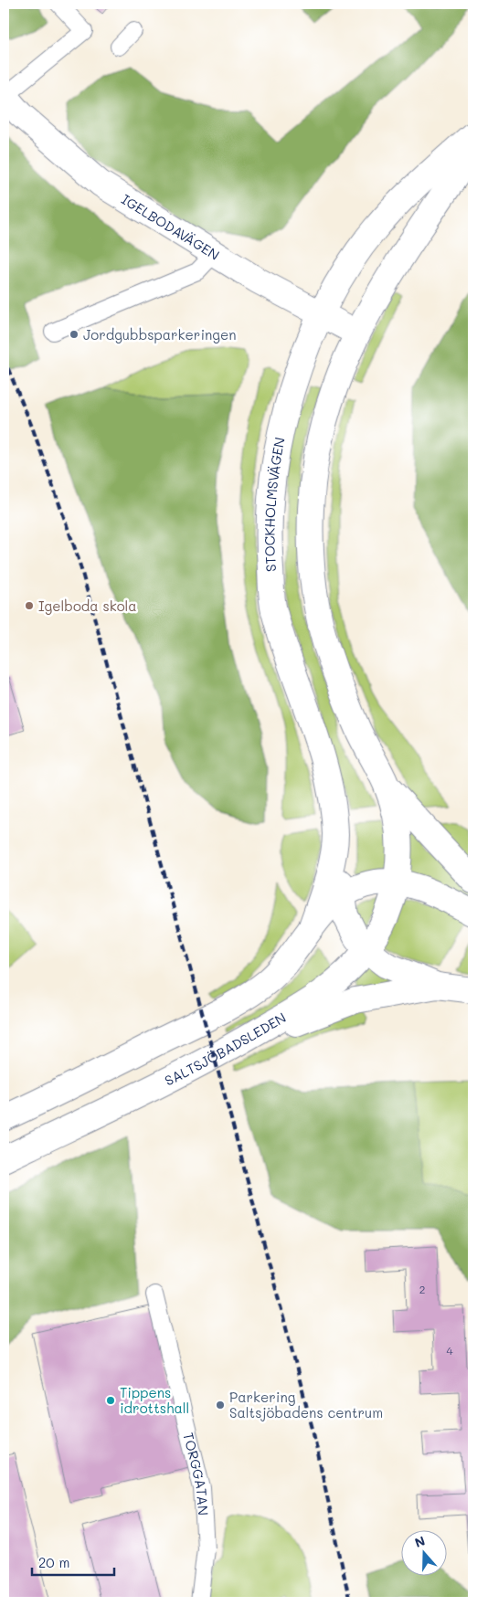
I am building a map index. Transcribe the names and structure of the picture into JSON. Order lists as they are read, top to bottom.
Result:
{
  "streets": {
    "main road": ["IGELBODAVÄGEN", "STOCKHOLMSVÄGEN", "SALTSJÖBADSLEDEN"],
    "lane": ["TORGGATAN"]
  },
  "crossings": [
    ["IGELBODAVÄGEN", "STOCKHOLMSVÄGEN"]
  ],
  "places": [
    "Jordgubbsparkeringen",
    "Igelboda skola",
    "Tippens idrottshall",
    "Parkering Saltsjöbadens centrum"
  ],
  "house_numbers": ["2", "4"],
  "scale_bar": "20 m",
  "north": "top"
}
